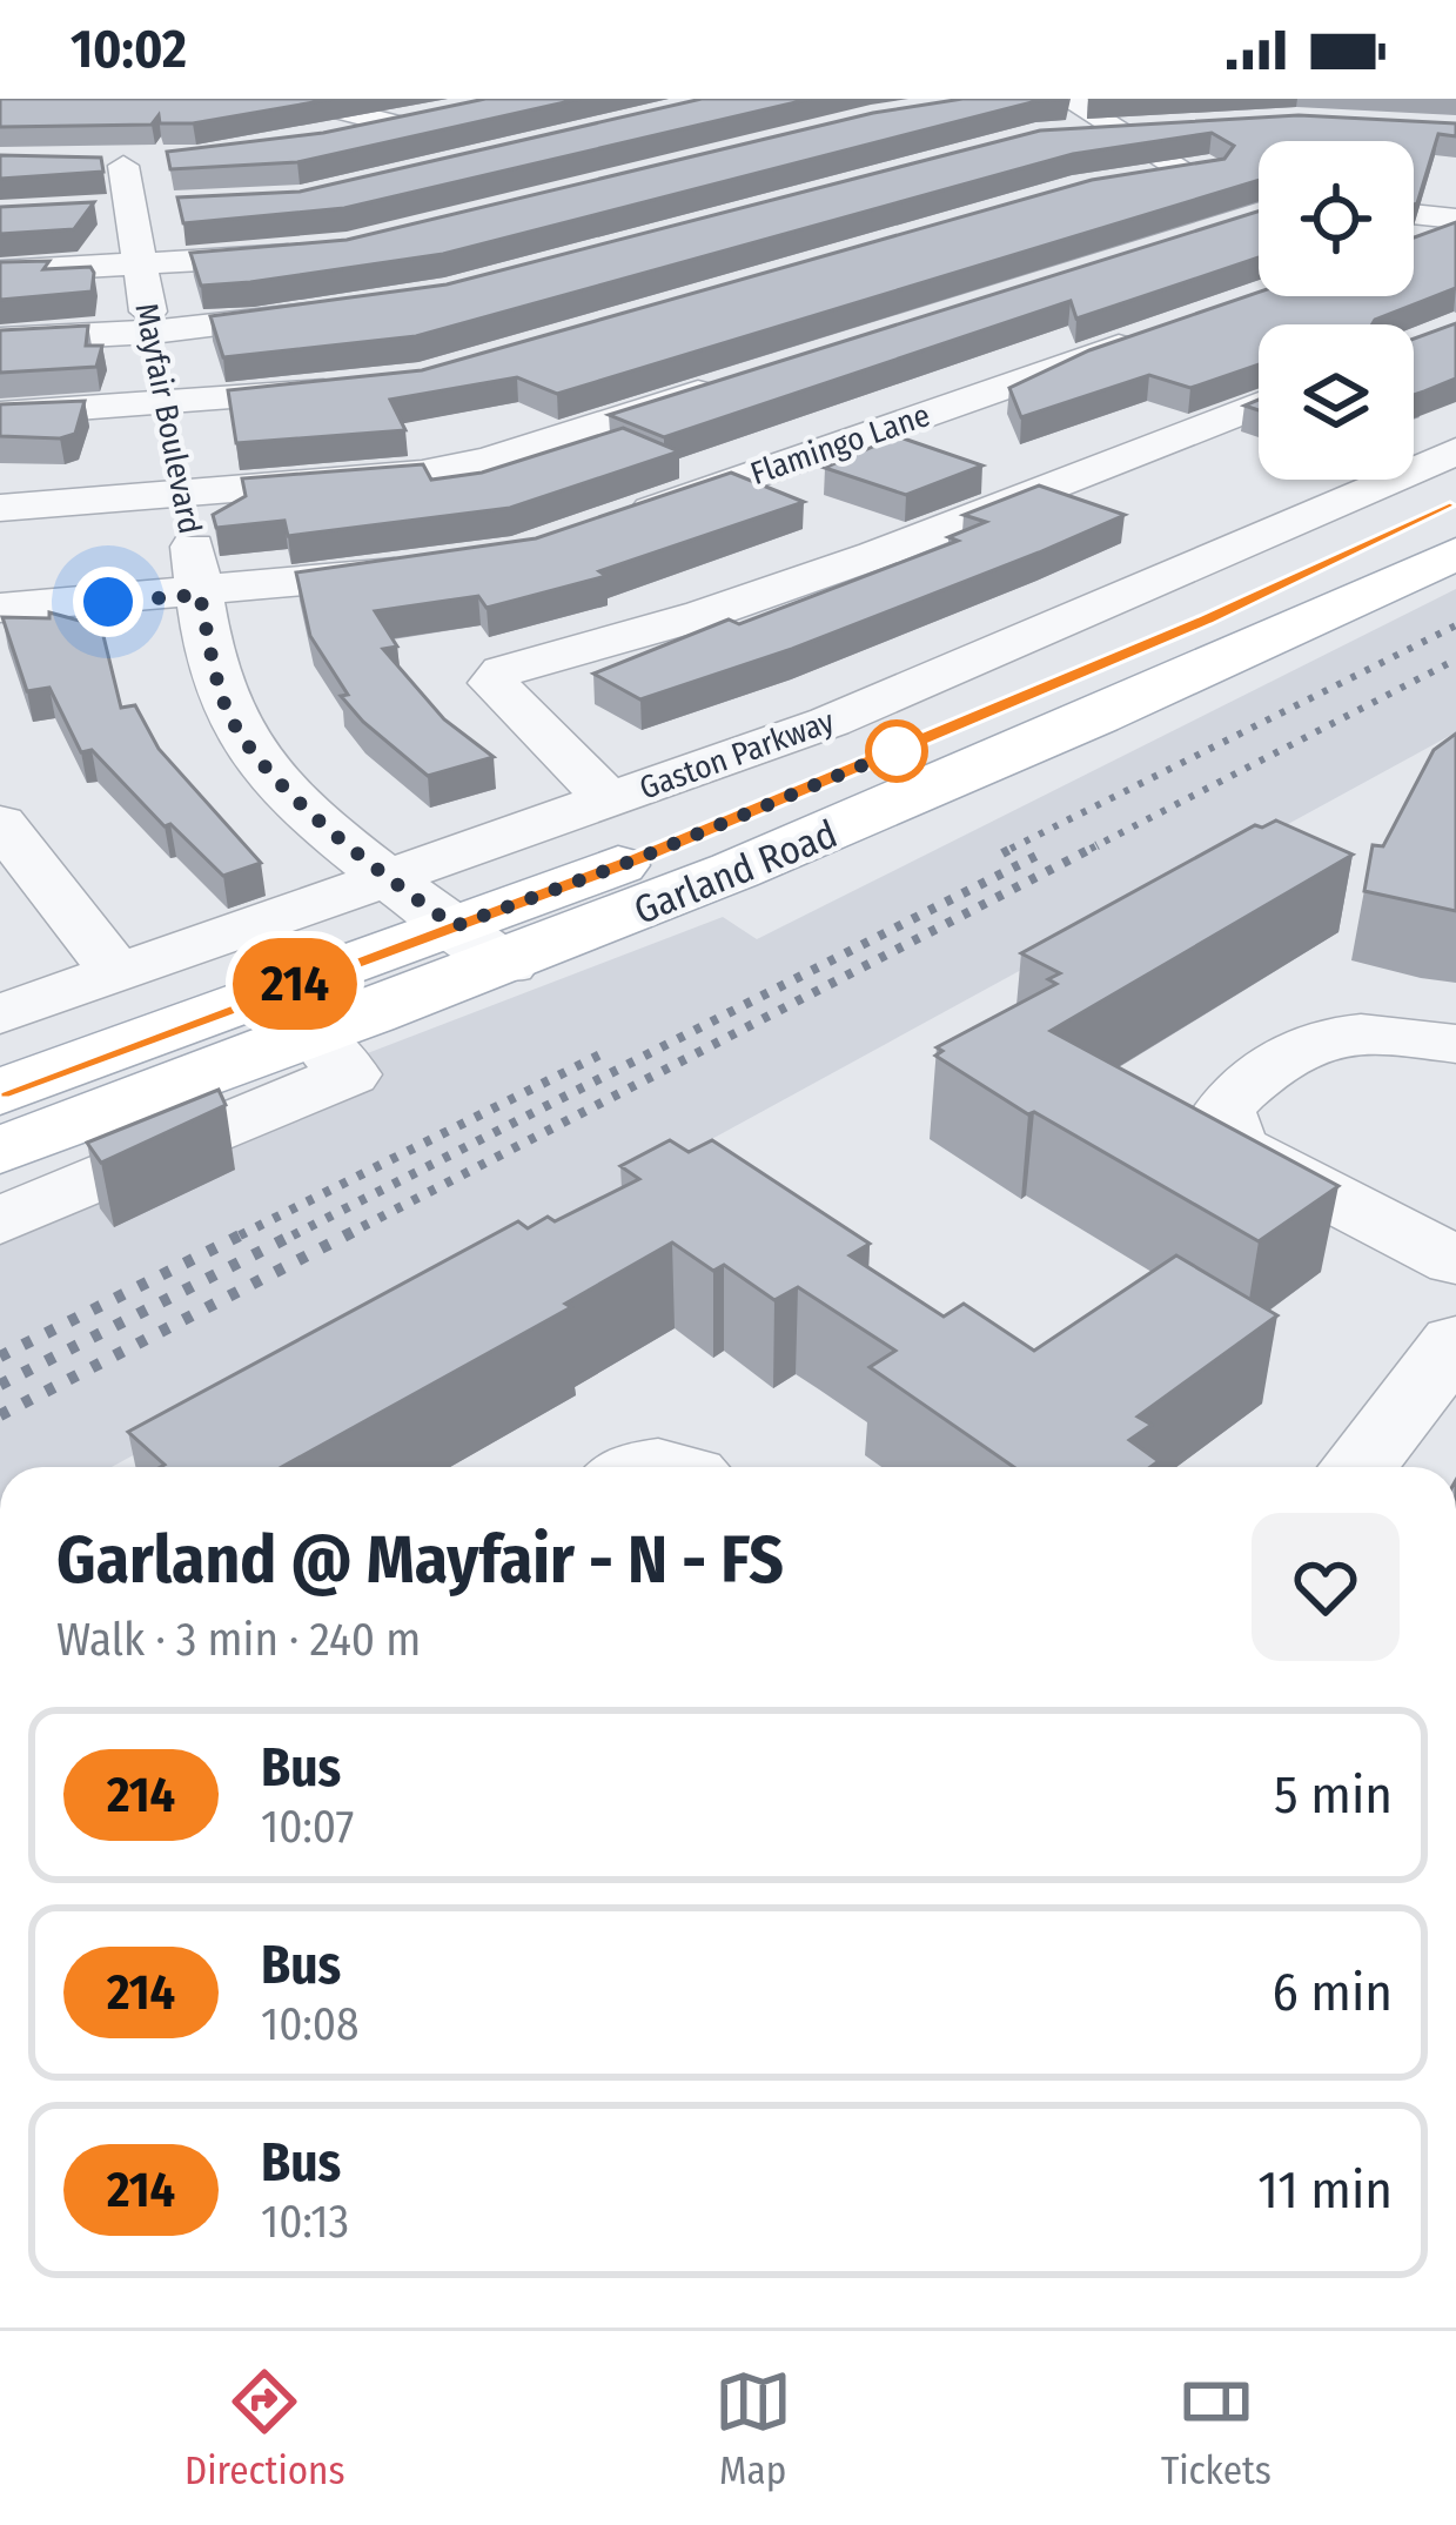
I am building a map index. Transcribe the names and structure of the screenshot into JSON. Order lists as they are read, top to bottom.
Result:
{
  "streets": {
    "main road": ["Garland Road"],
    "street": ["Mayfair Boulevard", "Flamingo Lane", "Gaston Parkway"]
  },
  "crossings": [
    ["Mayfair Boulevard", "Gaston Parkway"],
    ["Mayfair Boulevard", "Garland Road"]
  ],
  "lines": ["bus line 214"],
  "page": {
    "status": "10:02",
    "on_map": "214",
    "heading": ["Garland @ Mayfair - N - FS", "Walk · 3 min · 240 m"],
    "list": [
      {
        "mark": "214",
        "name": "Bus",
        "note": "10:07",
        "value": "5 min"
      },
      {
        "mark": "214",
        "name": "Bus",
        "note": "10:08",
        "value": "6 min"
      },
      {
        "mark": "214",
        "name": "Bus",
        "note": "10:13",
        "value": "11 min"
      }
    ],
    "tabs": ["Directions", "Map", "Tickets"]
  }
}
